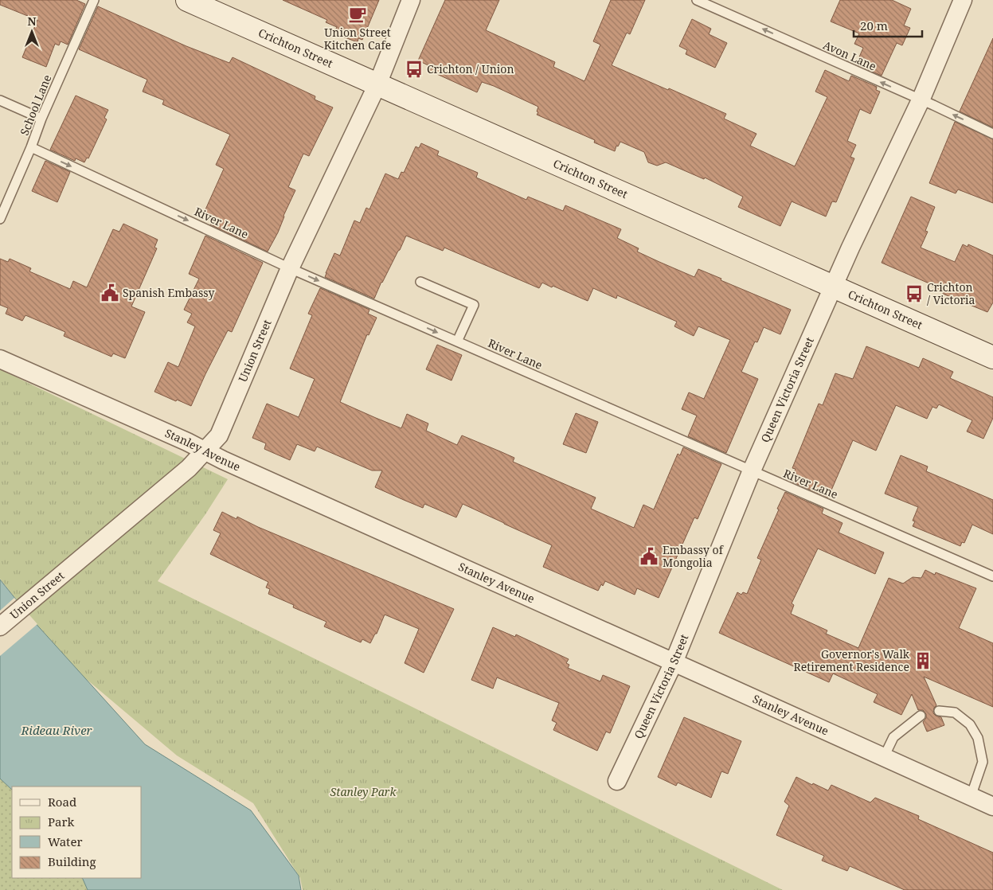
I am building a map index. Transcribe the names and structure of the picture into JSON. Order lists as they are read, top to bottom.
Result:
{
  "streets": {
    "street": [
      "Crichton Street",
      "Union Street",
      "Queen Victoria Street",
      "Stanley Avenue"
    ],
    "lane": ["Avon Lane", "School Lane", "River Lane"]
  },
  "crossings": [
    ["Crichton Street", "Union Street"],
    ["Crichton Street", "Queen Victoria Street"],
    ["Avon Lane", "Queen Victoria Street"],
    ["School Lane", "River Lane"],
    ["River Lane", "Union Street"],
    ["River Lane", "Queen Victoria Street"],
    ["Union Street", "Stanley Avenue"],
    ["Queen Victoria Street", "Stanley Avenue"]
  ],
  "one_way": ["Avon Lane", "River Lane"],
  "water": ["Rideau River"],
  "parks": ["Stanley Park"],
  "places": {
    "cafe": ["Union Street Kitchen Cafe"],
    "bus stop": ["Crichton / Union", "Crichton / Victoria"],
    "public building": ["Spanish Embassy", "Embassy of Mongolia"],
    "building": ["Governor's Walk Retirement Residence"]
  },
  "legend": [
    "Road",
    "Park",
    "Water",
    "Building"
  ],
  "scale_bar": "20 m",
  "north": "top"
}
